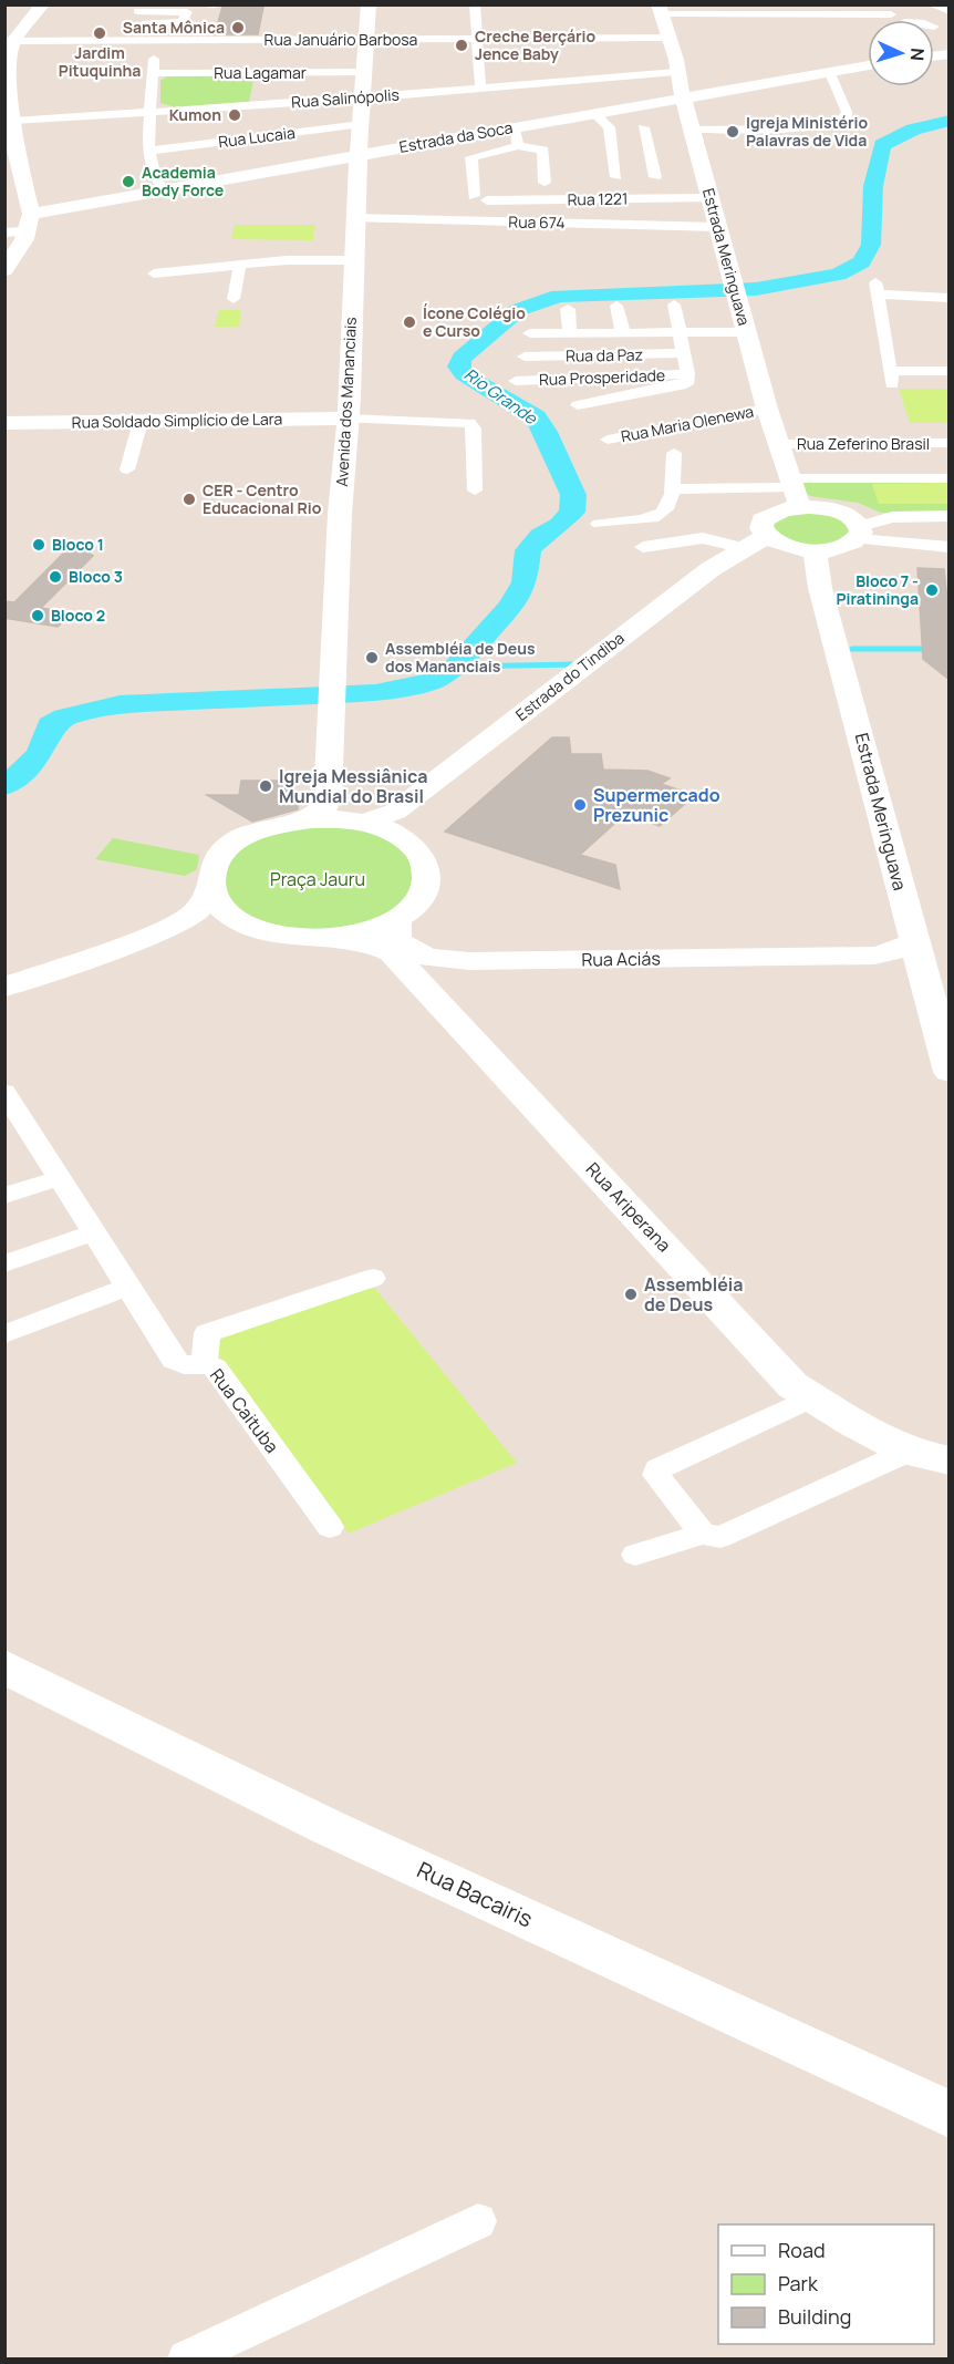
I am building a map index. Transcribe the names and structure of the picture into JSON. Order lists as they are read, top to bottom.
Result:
{
  "streets": {
    "street": [
      "Rua Januário Barbosa",
      "Rua Lagamar",
      "Rua Salinópolis",
      "Rua Lucaia",
      "Estrada da Soca",
      "Rua 1221",
      "Rua 674",
      "Estrada Meringuava",
      "Rua da Paz",
      "Rua Prosperidade",
      "Avenida dos Mananciais",
      "Rua Soldado Simplício de Lara",
      "Rua Maria Olenewa",
      "Rua Zeferino Brasil",
      "Estrada do Tindiba",
      "Rua Aciás",
      "Rua Ariperana",
      "Rua Caituba",
      "Rua Bacairis"
    ]
  },
  "crossings": [
    ["Rua Januário Barbosa", "Estrada Meringuava"],
    ["Rua Januário Barbosa", "Avenida dos Mananciais"],
    ["Rua Lagamar", "Avenida dos Mananciais"],
    ["Rua Salinópolis", "Estrada Meringuava"],
    ["Rua Salinópolis", "Avenida dos Mananciais"],
    ["Rua Lucaia", "Estrada da Soca"],
    ["Rua Lucaia", "Avenida dos Mananciais"],
    ["Estrada da Soca", "Estrada Meringuava"],
    ["Estrada da Soca", "Avenida dos Mananciais"],
    ["Rua 1221", "Estrada Meringuava"],
    ["Rua 674", "Estrada Meringuava"],
    ["Rua 674", "Avenida dos Mananciais"],
    ["Estrada Meringuava", "Rua Maria Olenewa"],
    ["Estrada Meringuava", "Rua Zeferino Brasil"],
    ["Estrada Meringuava", "Rua Aciás"],
    ["Avenida dos Mananciais", "Rua Soldado Simplício de Lara"],
    ["Avenida dos Mananciais", "Estrada do Tindiba"],
    ["Avenida dos Mananciais", "Rua Aciás"],
    ["Avenida dos Mananciais", "Rua Ariperana"],
    ["Estrada do Tindiba", "Rua Aciás"],
    ["Estrada do Tindiba", "Rua Ariperana"],
    ["Rua Aciás", "Rua Ariperana"]
  ],
  "water": ["Rio Grande"],
  "parks": ["Praça Jauru"],
  "places": [
    "Santa Mônica",
    "Jardim Pituquinha",
    "Creche Berçário Jence Baby",
    "Kumon",
    "Igreja Ministério Palavras de Vida",
    "Academia Body Force",
    "Ícone Colégio e Curso",
    "CER - Centro Educacional Rio",
    "Bloco 1",
    "Bloco 3",
    "Bloco 7 - Piratininga",
    "Bloco 2",
    "Assembléia de Deus dos Mananciais",
    "Igreja Messiânica Mundial do Brasil",
    "Supermercado Prezunic",
    "Assembléia de Deus"
  ],
  "legend": ["Road", "Park", "Building"],
  "north": "right"
}
